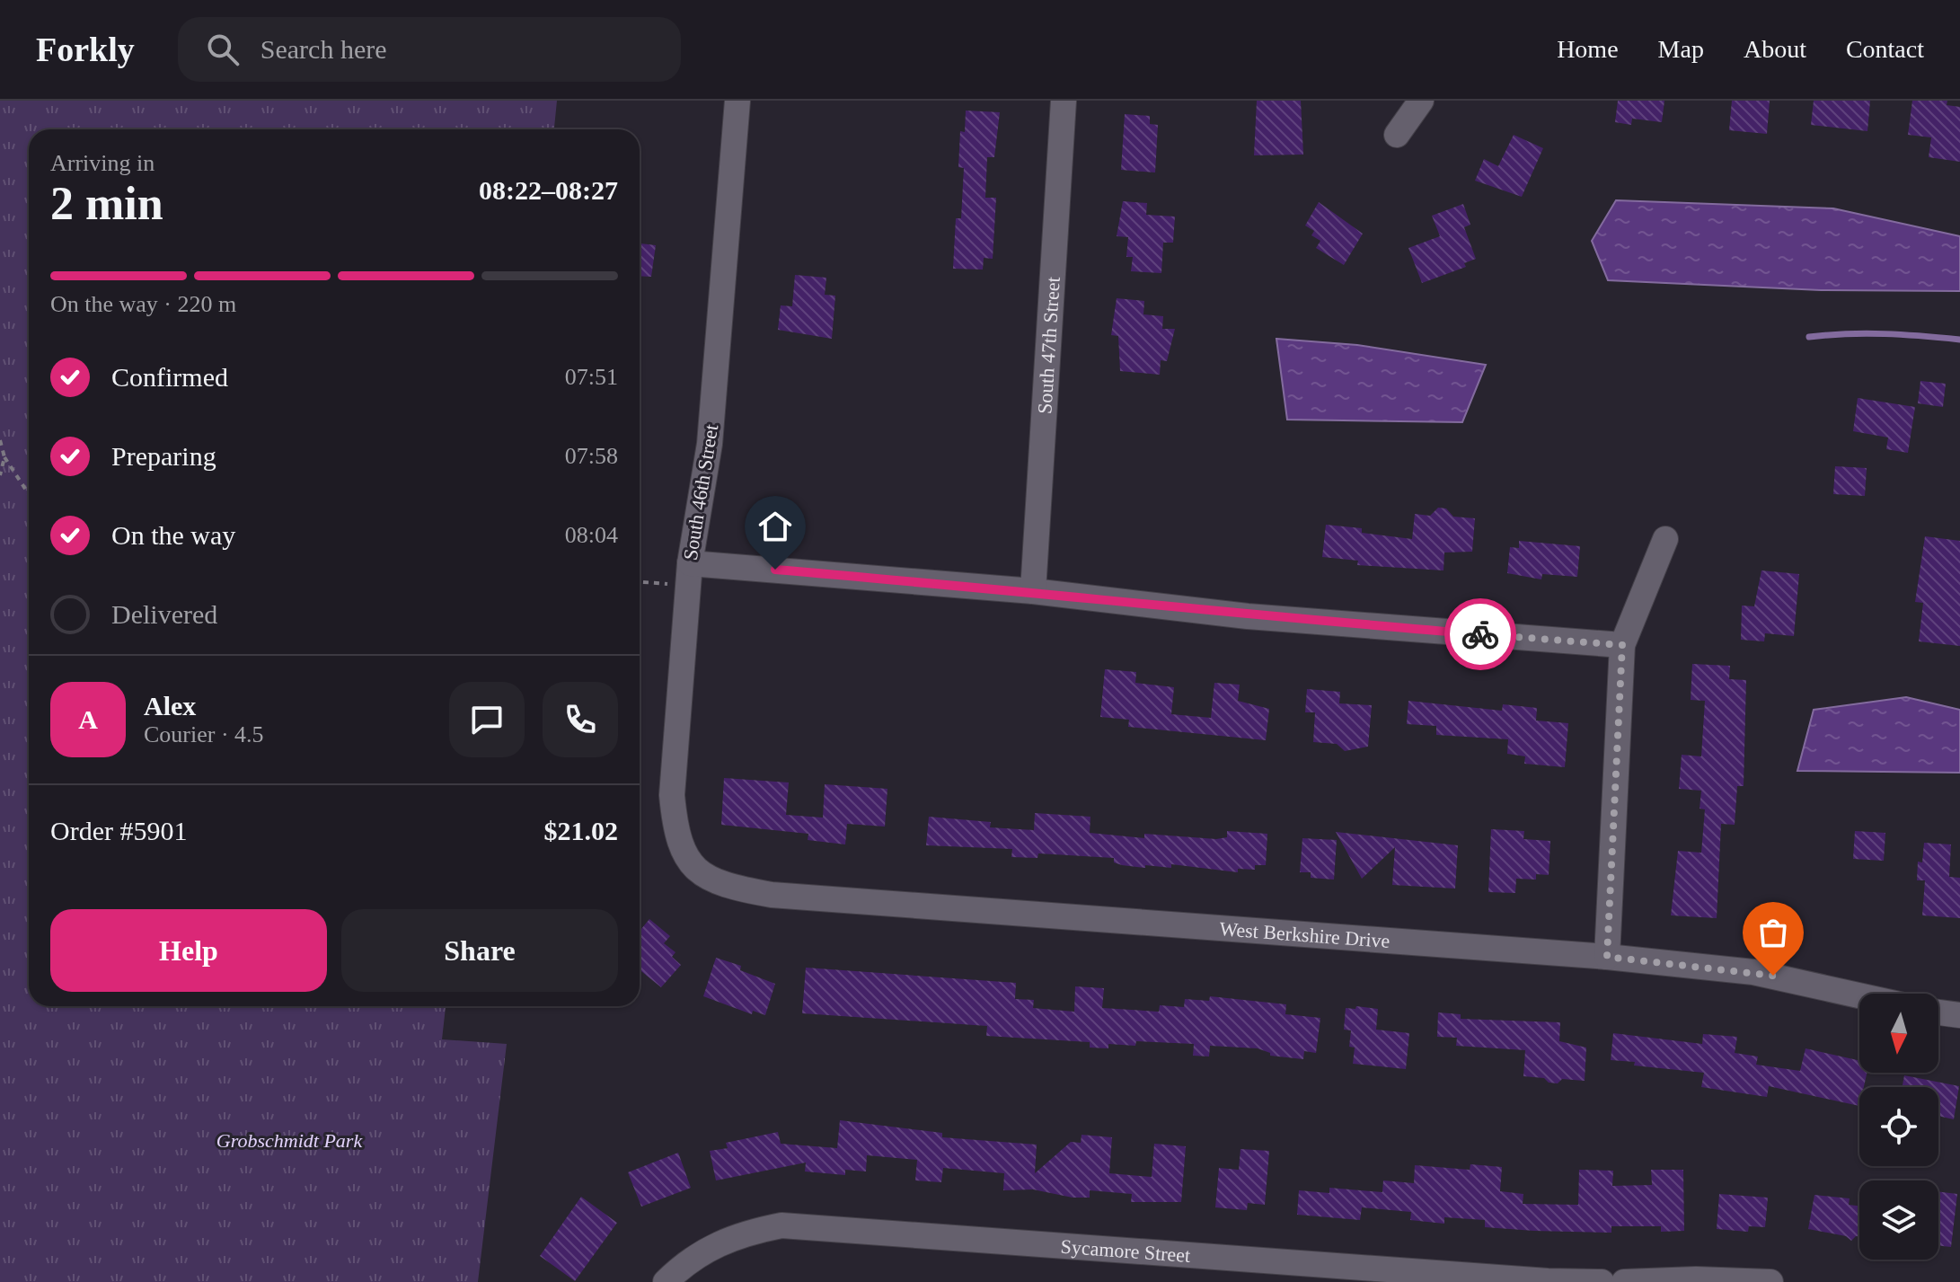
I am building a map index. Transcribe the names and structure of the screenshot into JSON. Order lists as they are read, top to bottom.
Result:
{
  "streets": {
    "street": [
      "South 47th Street",
      "South 46th Street",
      "West Berkshire Drive",
      "Sycamore Street"
    ]
  },
  "crossings": [
    ["South 46th Street", "West Berkshire Drive"]
  ],
  "parks": ["Grobschmidt Park"],
  "north": "bottom",
  "page": {
    "header": "Forkly",
    "search": "Search here",
    "nav": [
      "Home",
      "Map",
      "About",
      "Contact"
    ],
    "heading": ["2 min", "Arriving in", "08:22–08:27"],
    "panel": [
      "Alex",
      "Courier · 4.5",
      "Order #5901",
      "$21.02"
    ],
    "bar": "On the way · 220 m",
    "list": [
      ["Confirmed", "07:51"],
      ["Preparing", "07:58"],
      ["On the way", "08:04"],
      "Delivered"
    ],
    "round": "A",
    "buttons": ["Help", "Share"]
  }
}
